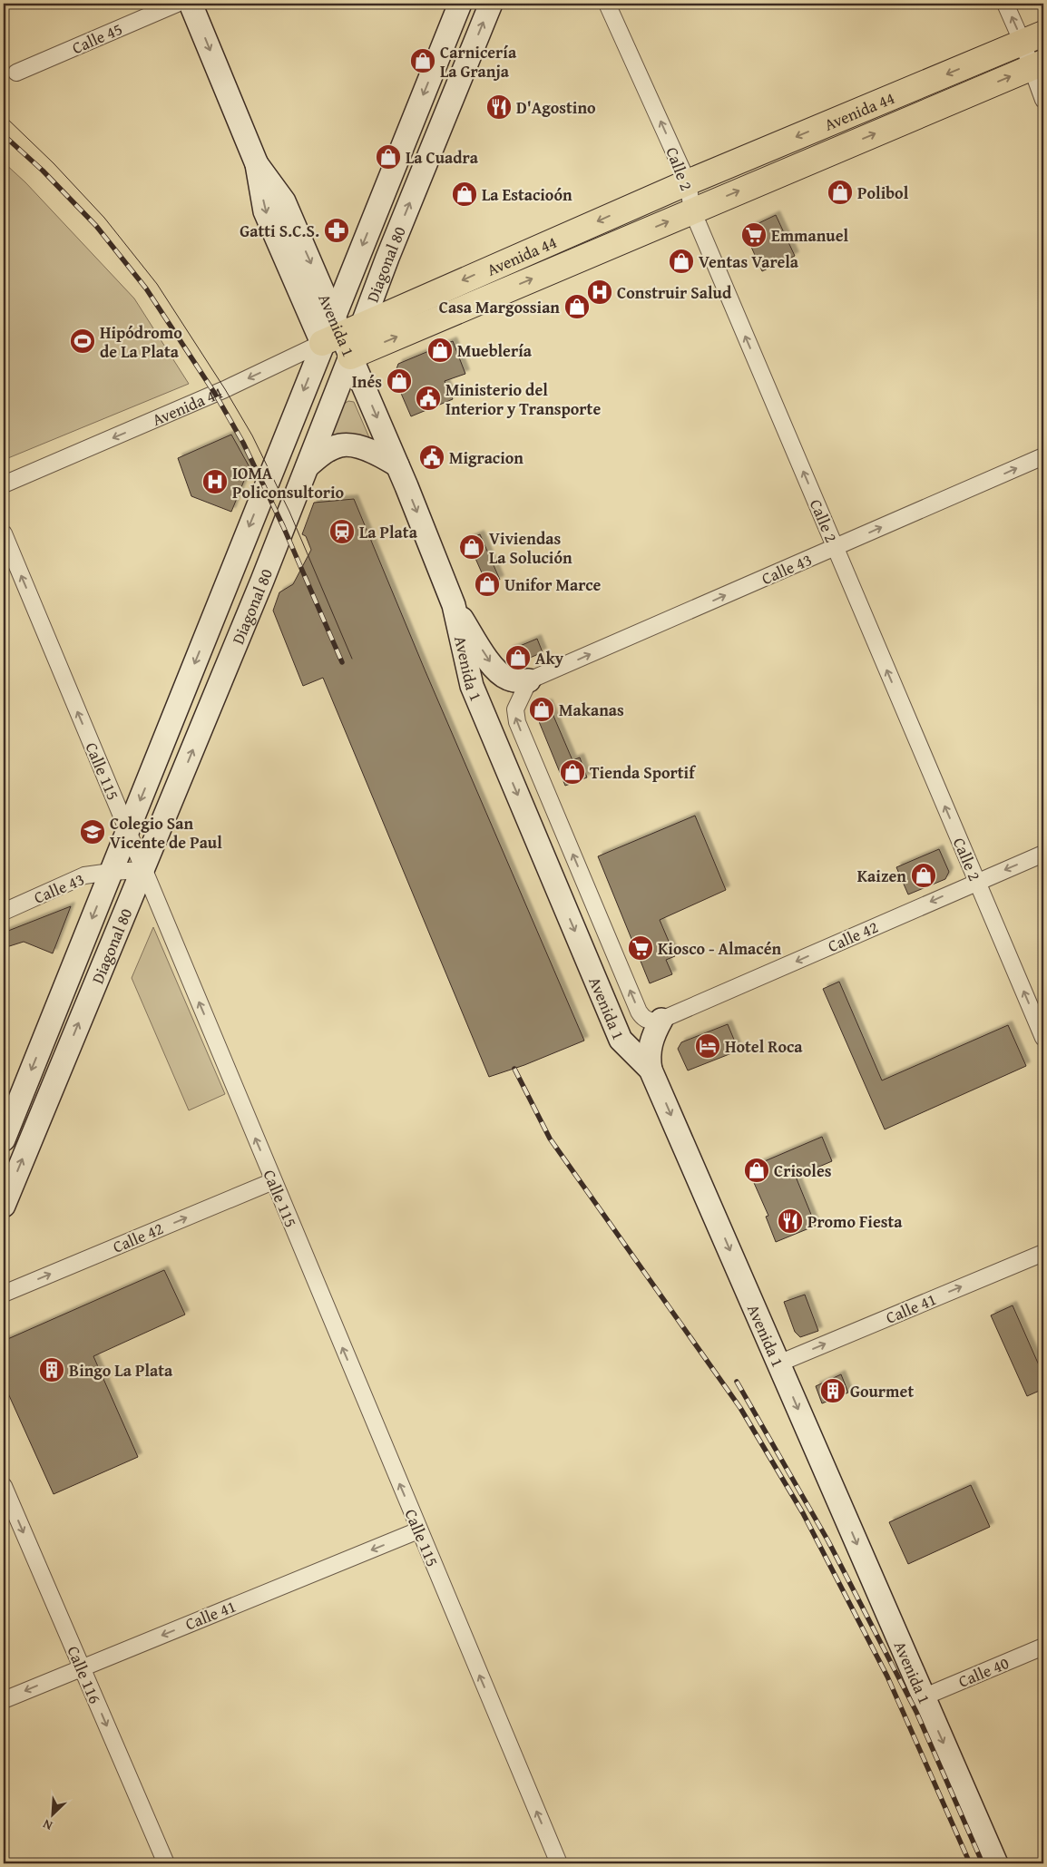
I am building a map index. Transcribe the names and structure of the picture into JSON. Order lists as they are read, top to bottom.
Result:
{
  "streets": {
    "main road": ["Avenida 44", "Diagonal 80", "Avenida 1"],
    "street": [
      "Calle 45",
      "Calle 2",
      "Calle 43",
      "Calle 115",
      "Calle 42",
      "Calle 41",
      "Calle 40",
      "Calle 116"
    ]
  },
  "crossings": [
    ["Avenida 44", "Calle 2"],
    ["Avenida 44", "Diagonal 80"],
    ["Avenida 44", "Avenida 1"],
    ["Calle 2", "Calle 43"],
    ["Calle 2", "Calle 42"],
    ["Diagonal 80", "Avenida 1"],
    ["Diagonal 80", "Calle 43"],
    ["Diagonal 80", "Calle 115"],
    ["Avenida 1", "Calle 43"],
    ["Avenida 1", "Calle 42"],
    ["Avenida 1", "Calle 41"],
    ["Avenida 1", "Calle 40"],
    ["Calle 43", "Calle 115"],
    ["Calle 115", "Calle 42"],
    ["Calle 115", "Calle 41"],
    ["Calle 41", "Calle 116"]
  ],
  "one_way": [
    "Calle 2",
    "Calle 43",
    "Calle 115",
    "Calle 116"
  ],
  "places": {
    "shop": [
      "Carnicería La Granja",
      "La Cuadra",
      "Polibol",
      "La Estacioón",
      "Ventas Varela",
      "Casa Margossian",
      "Mueblería",
      "Inés",
      "Viviendas La Solución",
      "Unifor Marce",
      "Aky",
      "Makanas",
      "Tienda Sportif",
      "Kaizen",
      "Crisoles"
    ],
    "restaurant": ["D'Agostino", "Promo Fiesta"],
    "pharmacy": ["Gatti S.C.S."],
    "supermarket": ["Emmanuel", "Kiosco - Almacén"],
    "hospital": ["Construir Salud", "IOMA Policonsultorio"],
    "sports": ["Hipódromo de La Plata"],
    "public building": ["Ministerio del Interior y Transporte", "Migracion"],
    "station": ["La Plata"],
    "school or university": ["Colegio San Vicente de Paul"],
    "hotel": ["Hotel Roca"],
    "building": ["Bingo La Plata", "Gourmet"]
  },
  "north": "bottom left"
}
